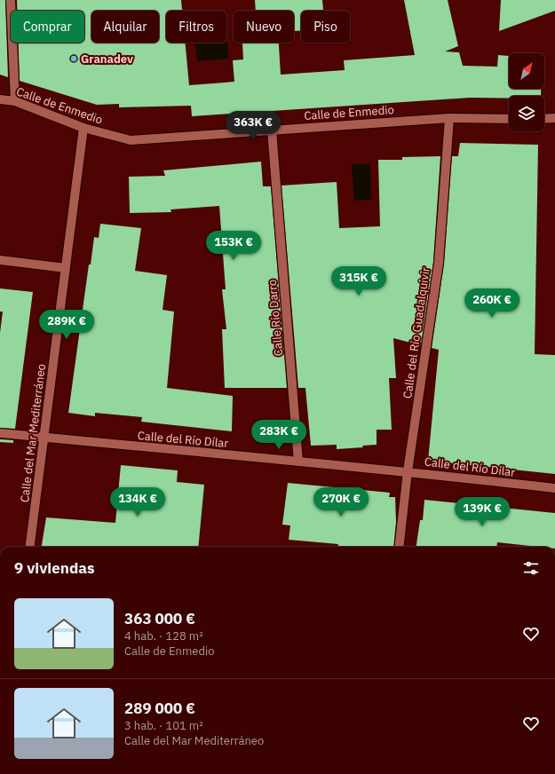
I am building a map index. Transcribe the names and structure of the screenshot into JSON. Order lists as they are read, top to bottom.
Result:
{
  "streets": {
    "street": [
      "Calle de Enmedio",
      "Calle Río Darro",
      "Calle del Río Guadalquivir",
      "Calle del Mar Mediterráneo",
      "Calle del Río Dílar"
    ]
  },
  "crossings": [
    ["Calle de Enmedio", "Calle Río Darro"],
    ["Calle de Enmedio", "Calle del Río Guadalquivir"],
    ["Calle de Enmedio", "Calle del Mar Mediterráneo"],
    ["Calle Río Darro", "Calle del Río Dílar"],
    ["Calle del Río Guadalquivir", "Calle del Río Dílar"],
    ["Calle del Mar Mediterráneo", "Calle del Río Dílar"]
  ],
  "places": ["Granadev"],
  "north": "top right",
  "page": {
    "chip": [
      "Comprar",
      "Alquilar",
      "Filtros",
      "Nuevo",
      "Piso"
    ],
    "price": [
      "363K €",
      "153K €",
      "315K €",
      "260K €",
      "289K €",
      "283K €",
      "134K €",
      "270K €",
      "139K €"
    ],
    "heading": "9 viviendas",
    "list": [
      {
        "name": "363 000 €",
        "note": "4 hab. · 128 m² · Calle de Enmedio"
      },
      {
        "name": "289 000 €",
        "note": "3 hab. · 101 m² · Calle del Mar Mediterráneo"
      }
    ]
  }
}
